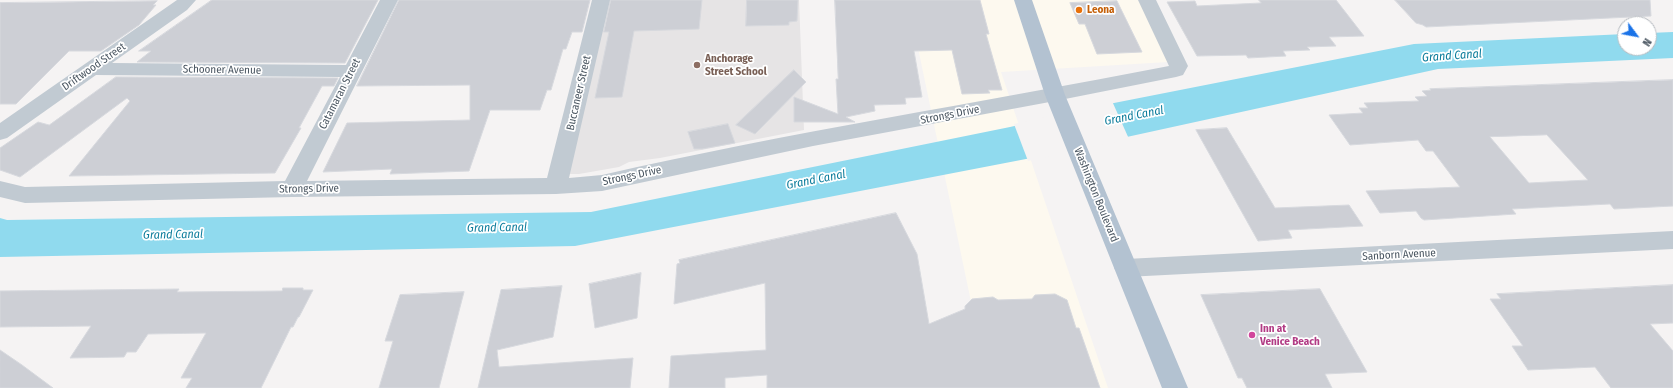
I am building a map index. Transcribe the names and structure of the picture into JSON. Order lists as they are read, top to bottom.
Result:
{
  "streets": {
    "main road": ["Washington Boulevard"],
    "street": [
      "Driftwood Street",
      "Schooner Avenue",
      "Buccaneer Street",
      "Catamaran Street",
      "Strongs Drive",
      "Sanborn Avenue"
    ]
  },
  "crossings": [
    ["Driftwood Street", "Schooner Avenue"],
    ["Schooner Avenue", "Catamaran Street"],
    ["Buccaneer Street", "Strongs Drive"],
    ["Catamaran Street", "Strongs Drive"],
    ["Strongs Drive", "Washington Boulevard"],
    ["Washington Boulevard", "Sanborn Avenue"]
  ],
  "water": ["Grand Canal"],
  "places": ["Leona", "Anchorage Street School", "Inn at Venice Beach"],
  "north": "bottom right"
}
